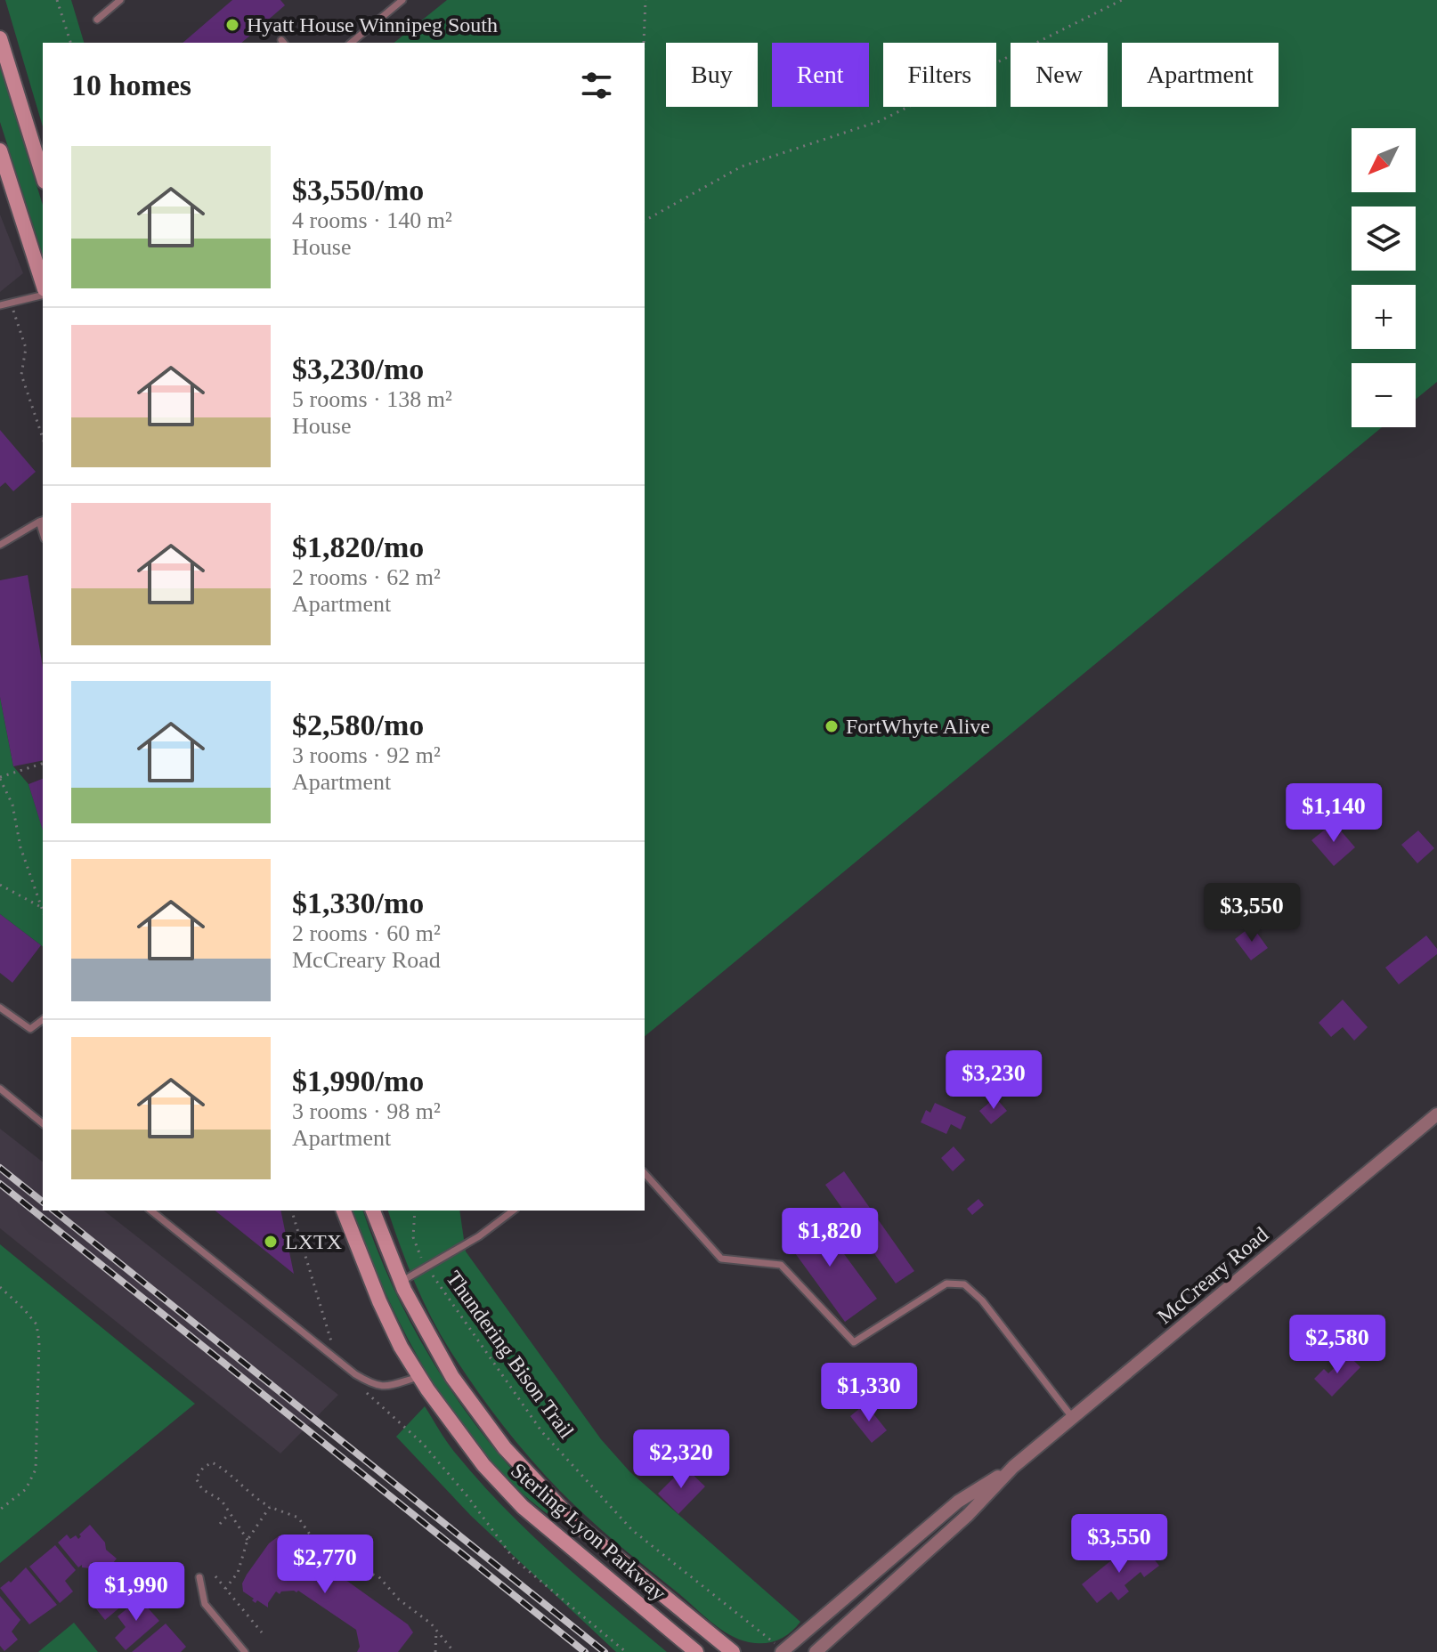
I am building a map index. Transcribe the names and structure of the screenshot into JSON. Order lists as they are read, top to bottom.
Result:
{
  "streets": {
    "main road": ["Sterling Lyon Parkway"],
    "street": ["McCreary Road"],
    "path": ["Thundering Bison Trail"]
  },
  "crossings": [
    ["McCreary Road", "Thundering Bison Trail"]
  ],
  "places": ["Hyatt House Winnipeg South", "FortWhyte Alive", "LXTX"],
  "north": "bottom left",
  "page": {
    "chip": [
      "Buy",
      "Rent",
      "Filters",
      "New",
      "Apartment"
    ],
    "heading": "10 homes",
    "map_buttons": ["+", "−"],
    "list": [
      {
        "name": "$3,550/mo",
        "note": "4 rooms · 140 m² · House"
      },
      {
        "name": "$3,230/mo",
        "note": "5 rooms · 138 m² · House"
      },
      {
        "name": "$1,820/mo",
        "note": "2 rooms · 62 m² · Apartment"
      },
      {
        "name": "$2,580/mo",
        "note": "3 rooms · 92 m² · Apartment"
      },
      {
        "name": "$1,330/mo",
        "note": "2 rooms · 60 m² · McCreary Road"
      },
      {
        "name": "$1,990/mo",
        "note": "3 rooms · 98 m² · Apartment"
      }
    ],
    "price": [
      "$1,140",
      "$3,550",
      "$3,230",
      "$1,820",
      "$2,580",
      "$1,330",
      "$2,320",
      "$3,550",
      "$2,770",
      "$1,990"
    ]
  }
}
